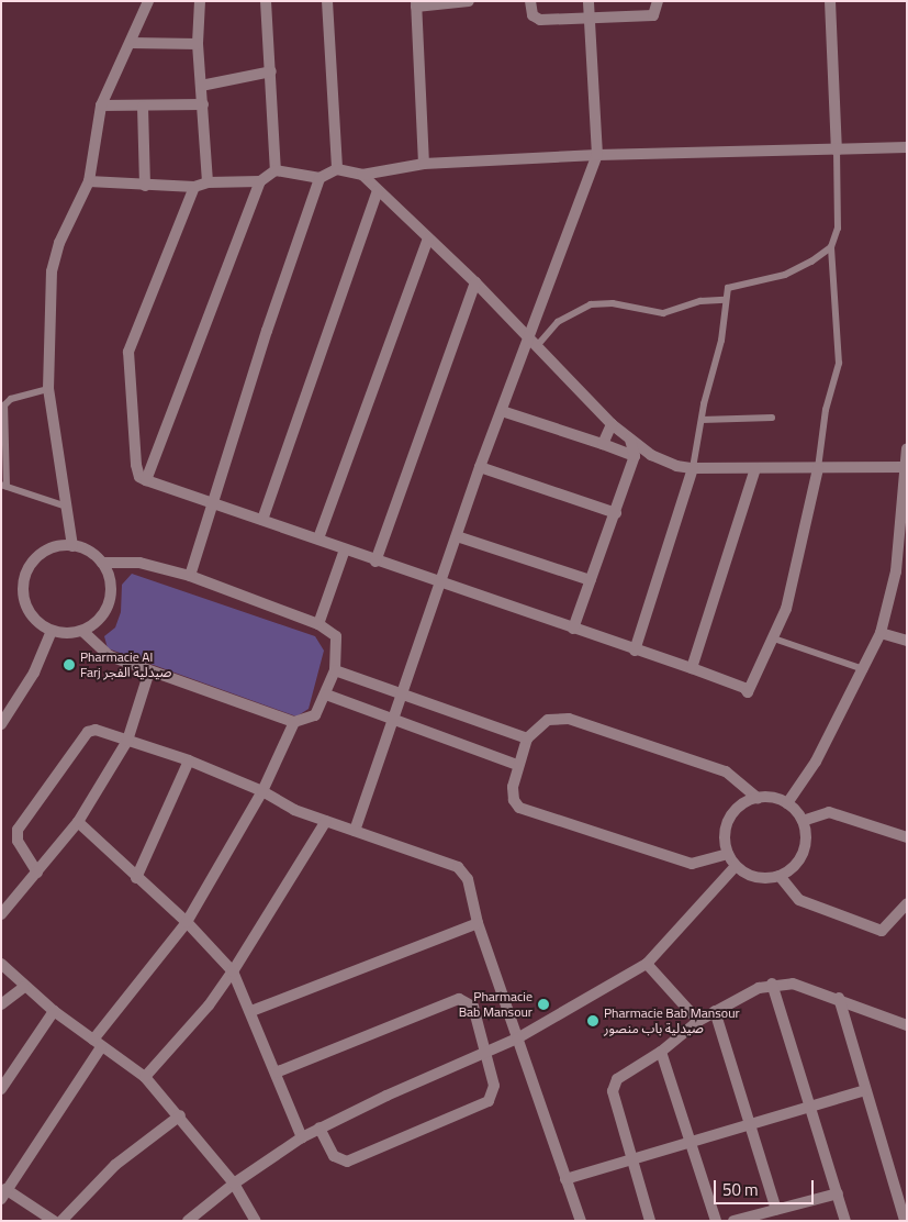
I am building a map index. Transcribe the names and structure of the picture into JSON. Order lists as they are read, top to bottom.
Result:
{
  "places": ["Pharmacie Al Farj صيدلية الفجر", "Pharmacie Bab Mansour", "Pharmacie Bab Mansour صيدلية باب منصور"],
  "scale_bar": "50 m"
}
